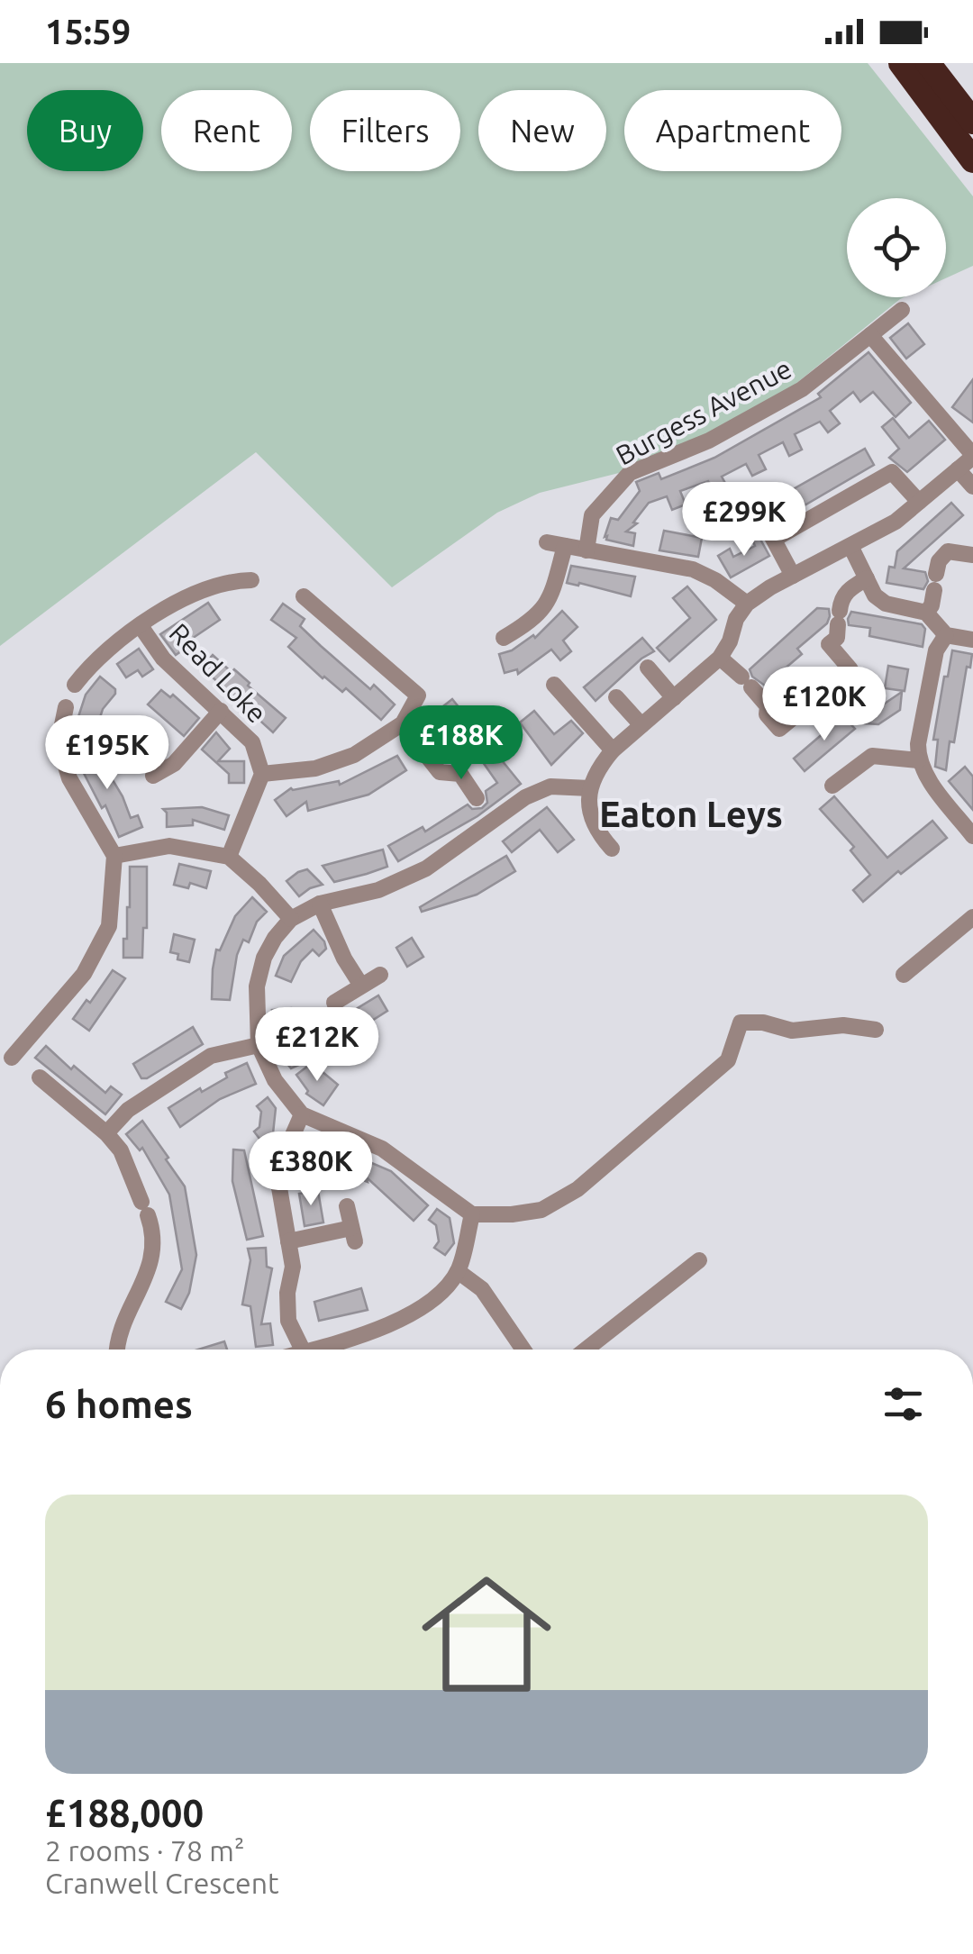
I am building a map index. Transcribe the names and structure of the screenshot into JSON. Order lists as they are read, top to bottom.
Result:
{
  "streets": {
    "street": ["Burgess Avenue", "Read Loke"]
  },
  "districts": ["Eaton Leys"],
  "page": {
    "status": "15:59",
    "chip": [
      "Buy",
      "Rent",
      "Filters",
      "New",
      "Apartment"
    ],
    "price": [
      "£299K",
      "£120K",
      "£188K",
      "£195K",
      "£212K",
      "£380K"
    ],
    "heading": "6 homes",
    "list": [
      {
        "name": "£188,000",
        "note": "2 rooms · 78 m² · Cranwell Crescent"
      }
    ]
  }
}
